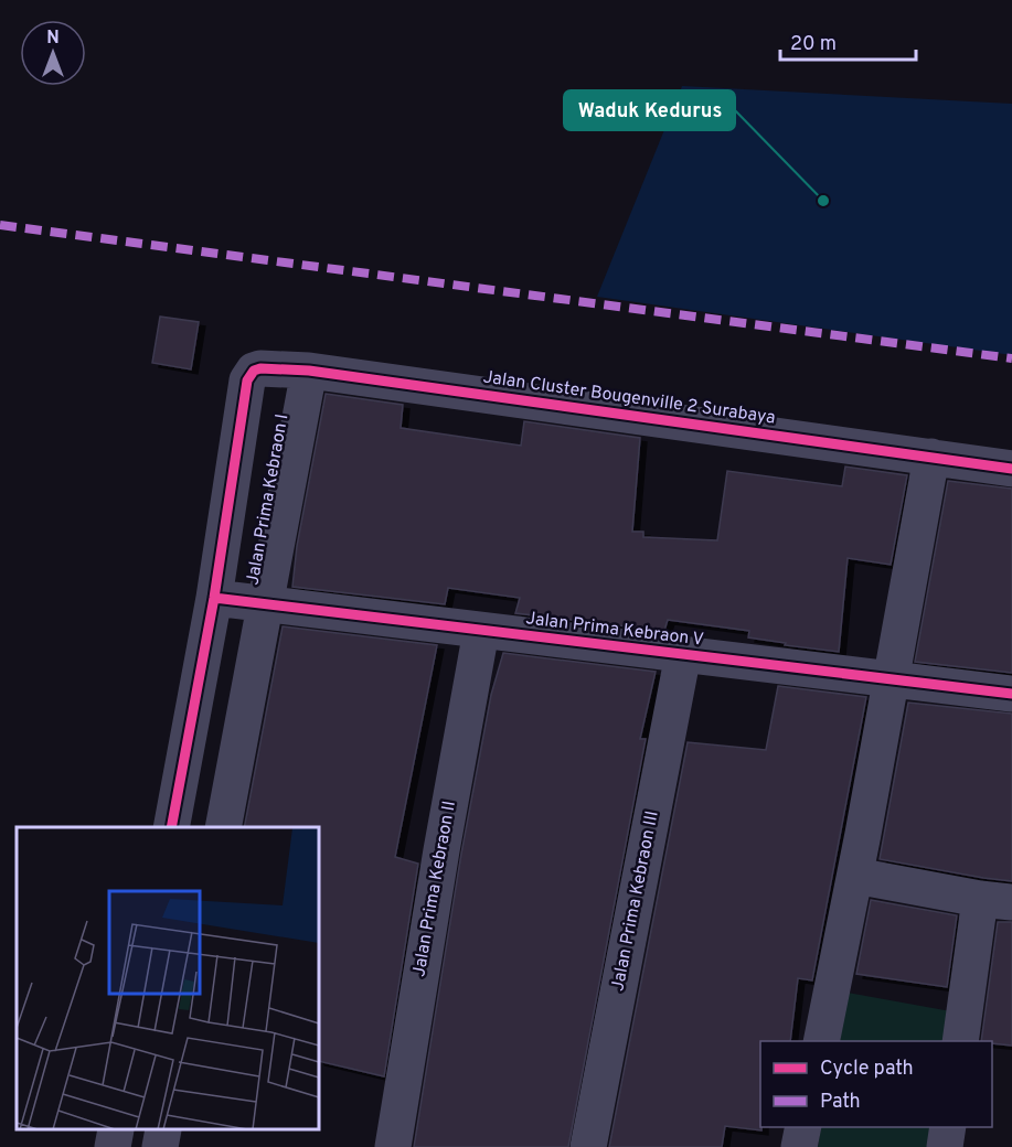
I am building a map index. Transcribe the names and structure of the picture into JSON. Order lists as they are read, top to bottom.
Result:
{
  "streets": {
    "street": [
      "Jalan Cluster Bougenville 2 Surabaya",
      "Jalan Prima Kebraon I",
      "Jalan Prima Kebraon V",
      "Jalan Prima Kebraon II",
      "Jalan Prima Kebraon III"
    ]
  },
  "crossings": [
    ["Jalan Cluster Bougenville 2 Surabaya", "Jalan Prima Kebraon I"],
    ["Jalan Prima Kebraon I", "Jalan Prima Kebraon V"],
    ["Jalan Prima Kebraon V", "Jalan Prima Kebraon II"],
    ["Jalan Prima Kebraon V", "Jalan Prima Kebraon III"]
  ],
  "places": ["Waduk Kedurus"],
  "legend": ["Cycle path", "Path"],
  "scale_bar": "20 m",
  "north": "top"
}
